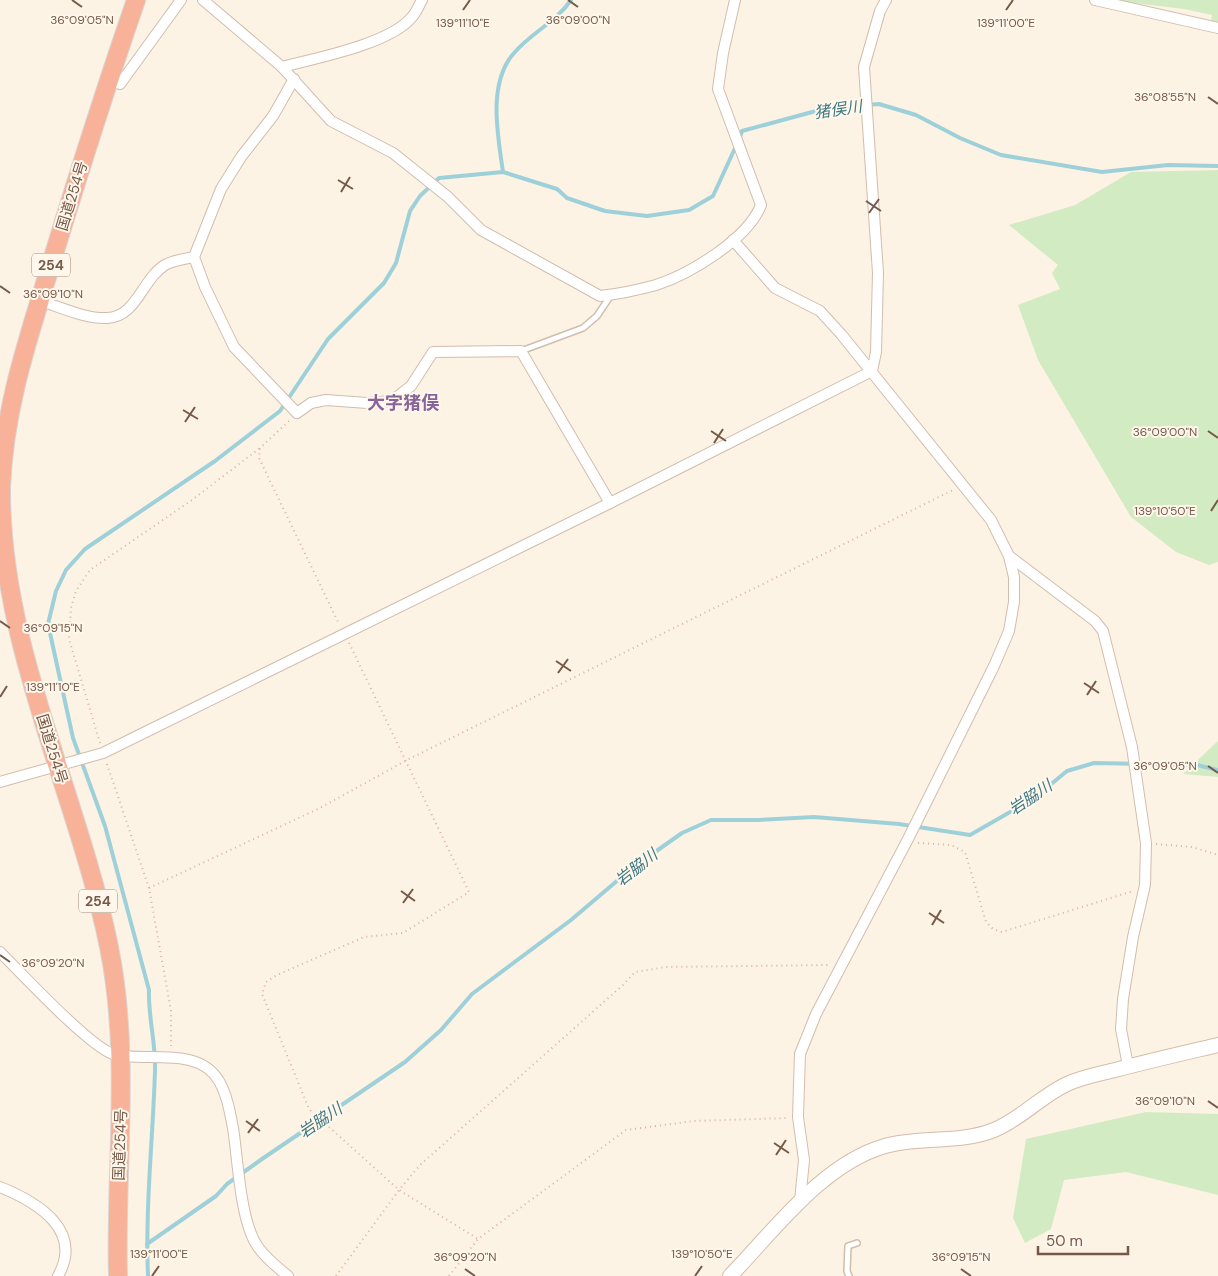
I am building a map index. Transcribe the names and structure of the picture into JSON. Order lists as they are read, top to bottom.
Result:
{
  "streets": {
    "highway": ["国道254号", "254"]
  },
  "districts": ["大字猪俣"],
  "water": ["猪俣川", "岩脇川"],
  "scale_bar": "50 m",
  "coordinates": [
    "36°09'05\"N",
    "36°09'00\"N",
    "139°11'10\"E",
    "139°11'00\"E",
    "36°08'55\"N",
    "36°09'10\"N",
    "139°10'50\"E",
    "36°09'15\"N",
    "36°09'20\"N"
  ]
}
